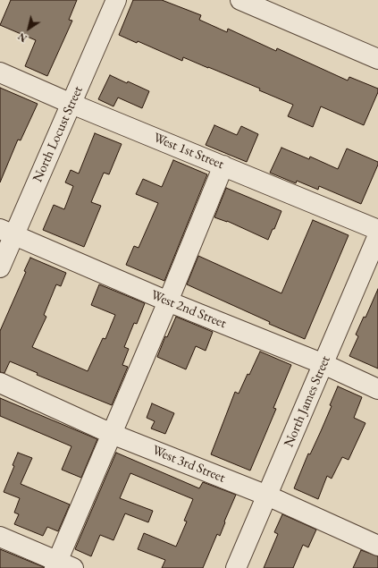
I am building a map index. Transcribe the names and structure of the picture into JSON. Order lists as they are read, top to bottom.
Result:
{
  "streets": {
    "street": [
      "North Locust Street",
      "West 1st Street",
      "West 2nd Street",
      "North James Street",
      "West 3rd Street"
    ]
  },
  "crossings": [
    ["North Locust Street", "West 1st Street"],
    ["North Locust Street", "West 2nd Street"],
    ["West 2nd Street", "North James Street"],
    ["North James Street", "West 3rd Street"]
  ],
  "north": "bottom left"
}
